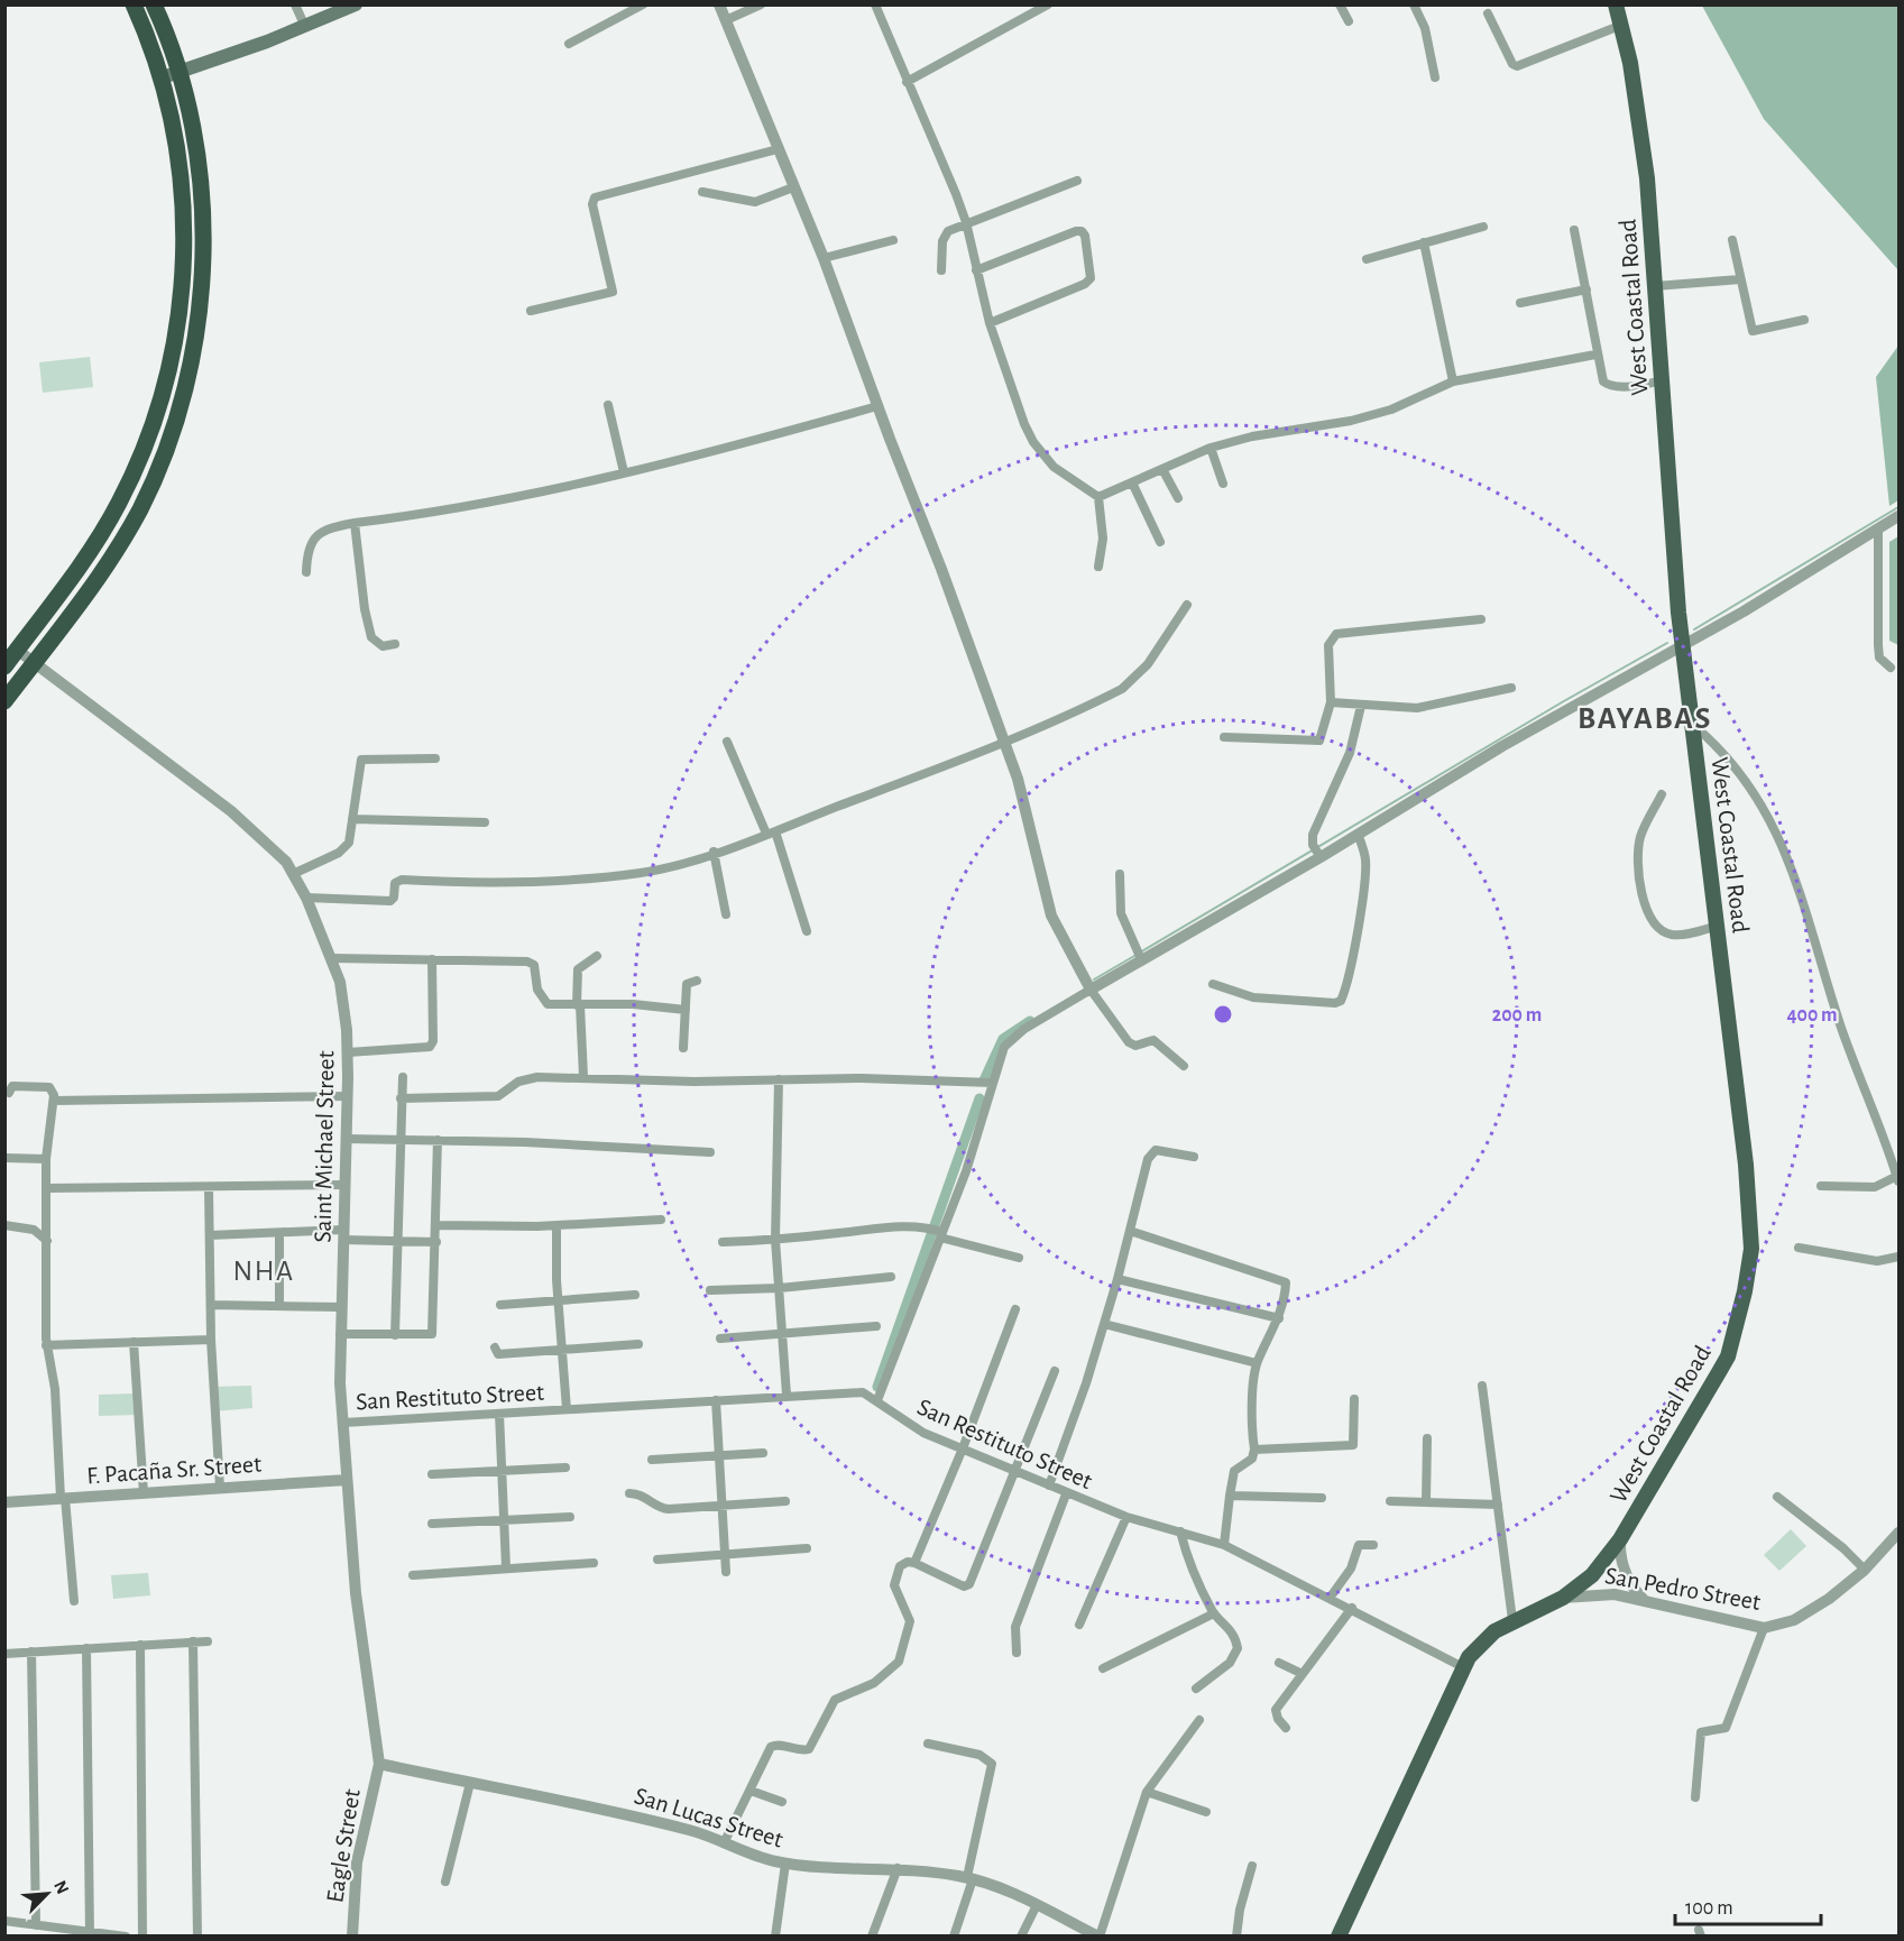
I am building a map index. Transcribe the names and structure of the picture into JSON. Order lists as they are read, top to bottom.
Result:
{
  "streets": {
    "main road": ["West Coastal Road", "San Pedro Street"],
    "street": [
      "Saint Michael Street",
      "San Restituto Street",
      "F. Pacaña Sr. Street",
      "San Lucas Street",
      "Eagle Street"
    ]
  },
  "crossings": [
    ["West Coastal Road", "San Pedro Street"],
    ["Saint Michael Street", "San Restituto Street"],
    ["Saint Michael Street", "F. Pacaña Sr. Street"],
    ["Saint Michael Street", "San Lucas Street"],
    ["Saint Michael Street", "Eagle Street"],
    ["San Restituto Street", "San Pedro Street"],
    ["San Lucas Street", "Eagle Street"]
  ],
  "districts": ["BAYABAS", "NHA"],
  "scale_bar": "100 m",
  "north": "top right",
  "rings": ["200 m", "400 m"]
}
